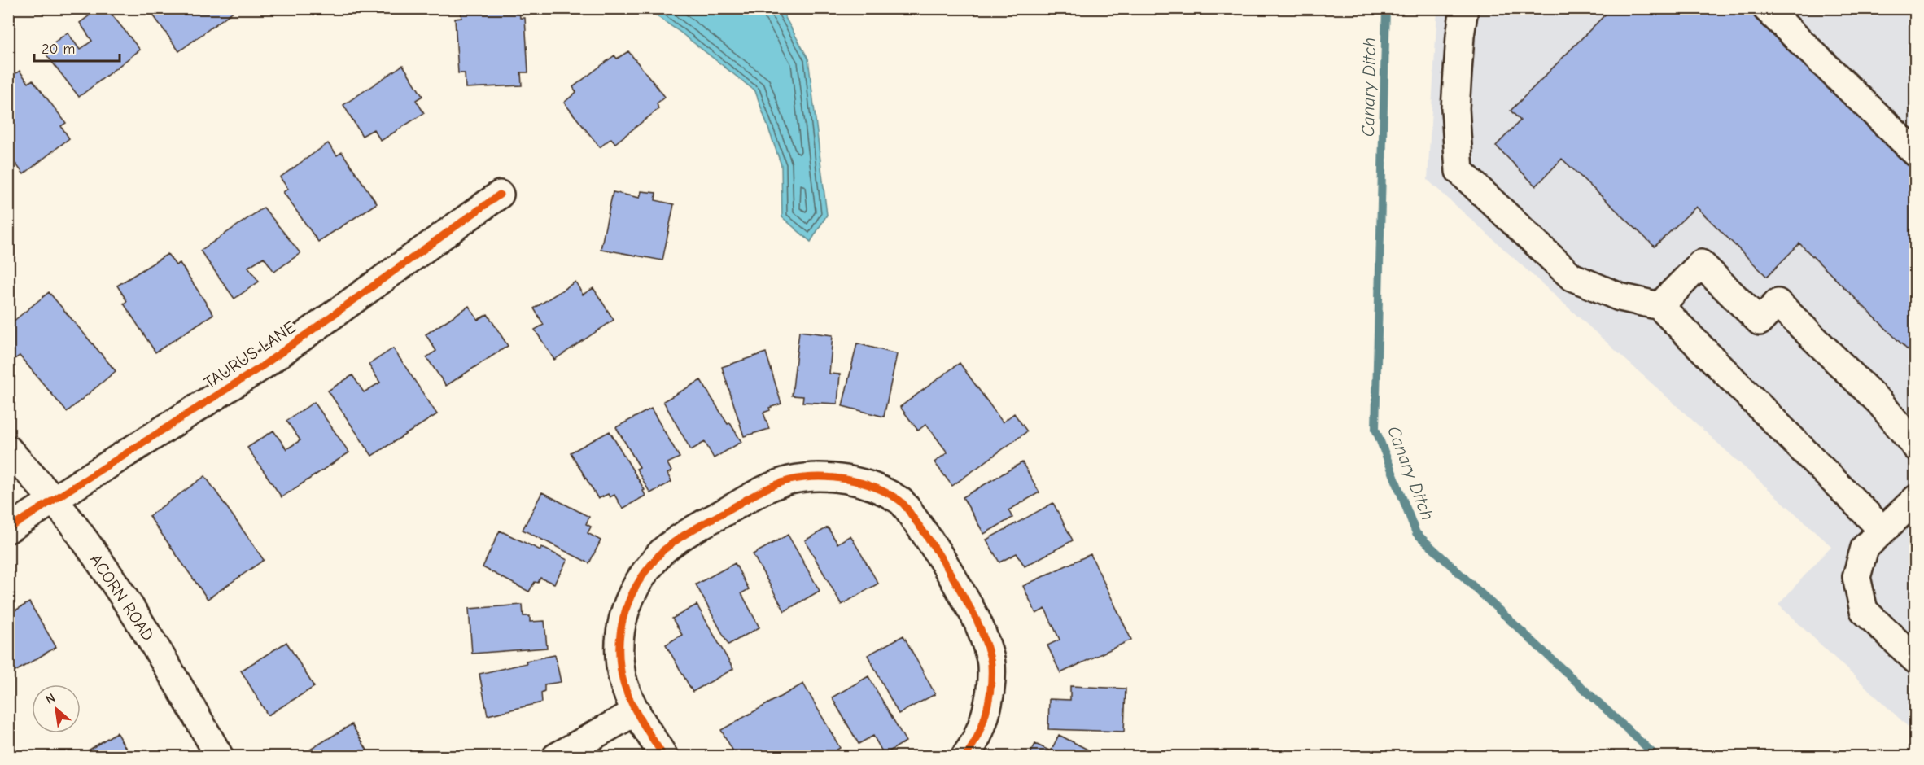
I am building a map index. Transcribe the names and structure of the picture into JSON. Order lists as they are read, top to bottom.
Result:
{
  "streets": {
    "street": ["TAURUS LANE", "ACORN ROAD"]
  },
  "crossings": [
    ["TAURUS LANE", "ACORN ROAD"]
  ],
  "water": ["Canary Ditch"],
  "scale_bar": "20 m",
  "north": "top left"
}
